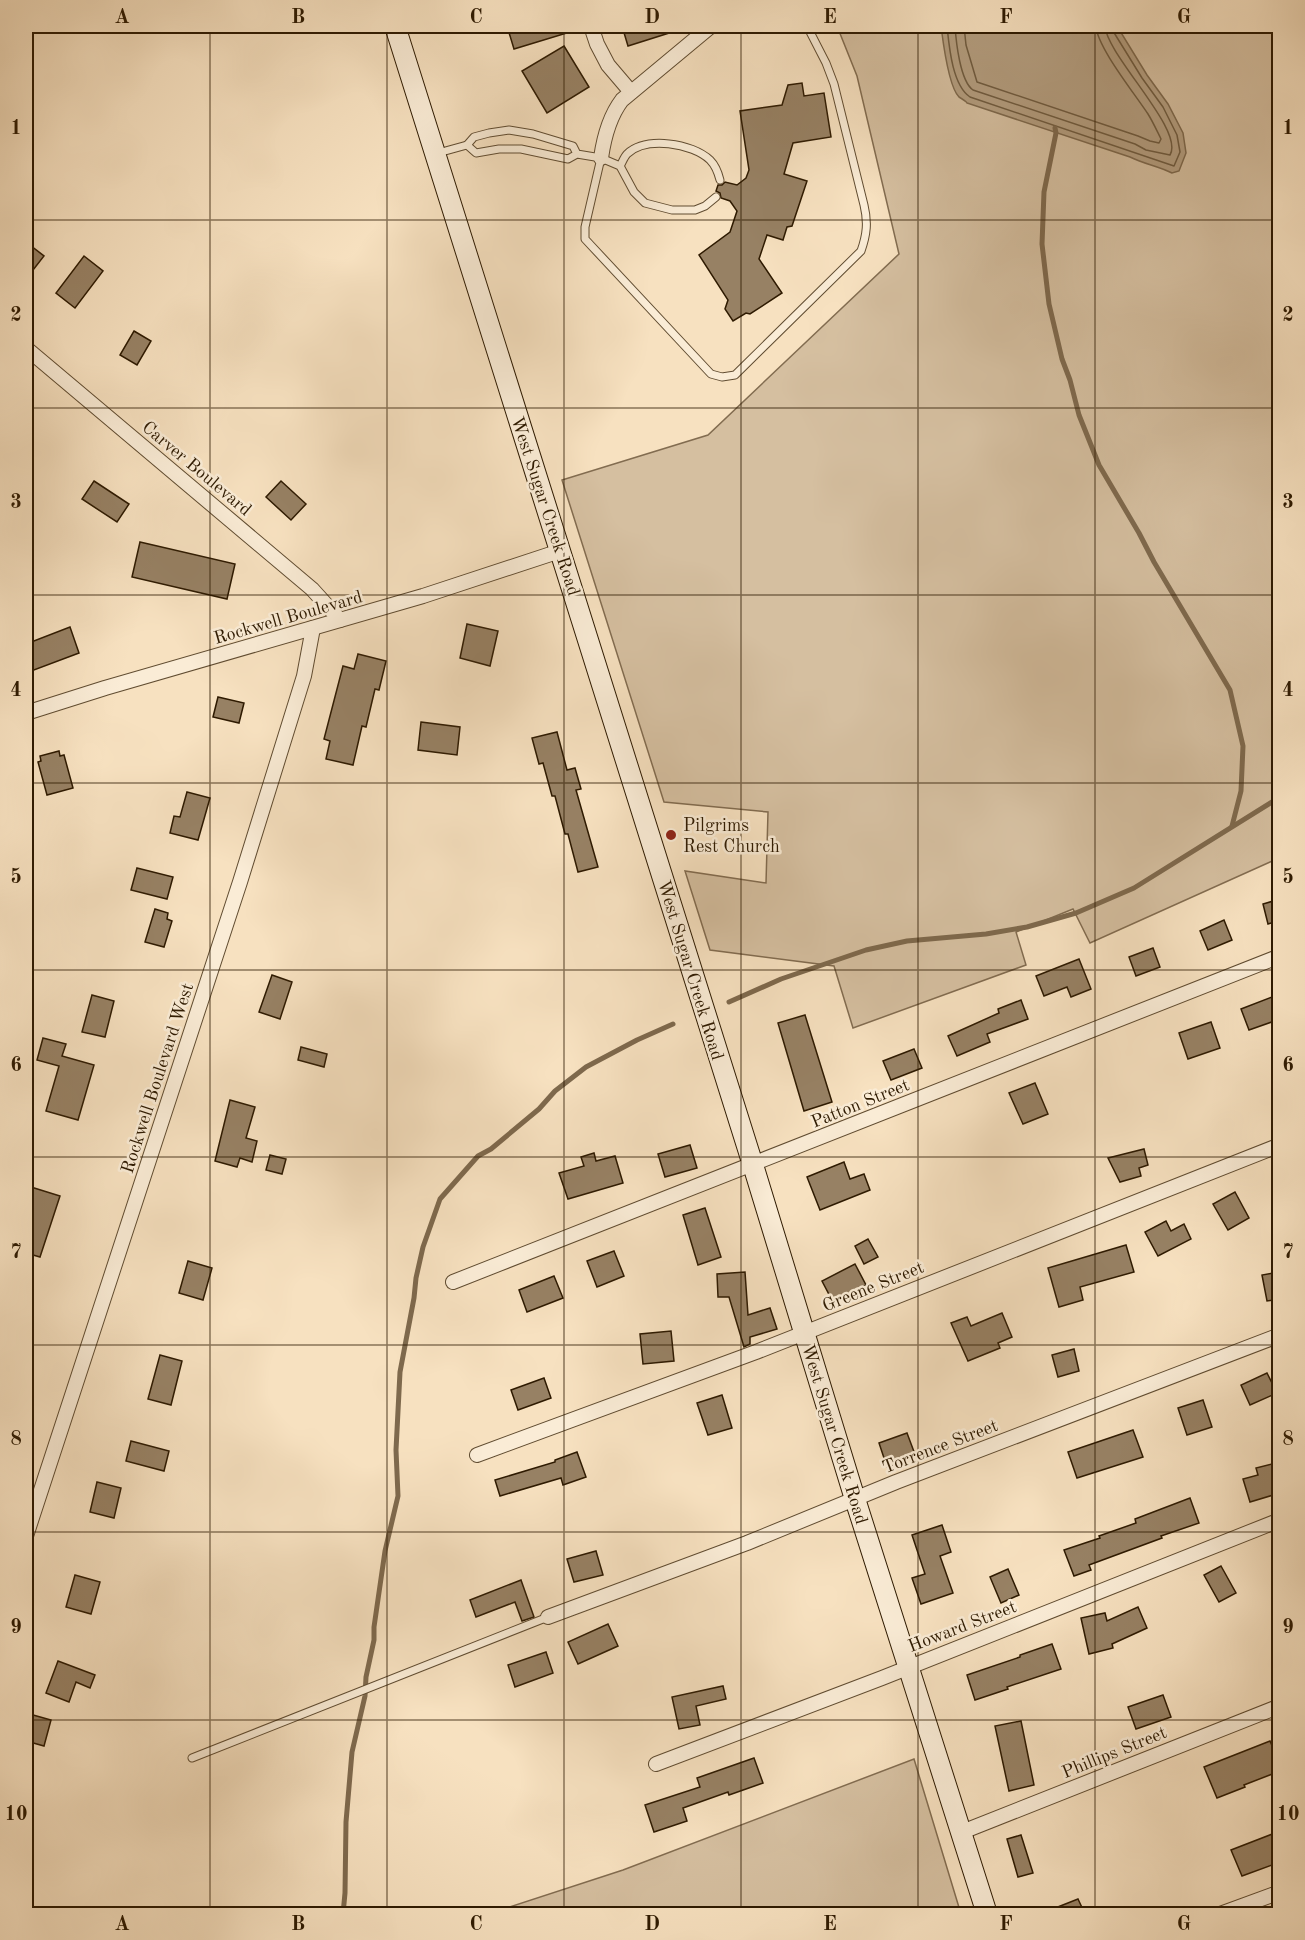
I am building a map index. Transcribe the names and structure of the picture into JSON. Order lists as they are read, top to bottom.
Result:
{
  "streets": {
    "main road": ["West Sugar Creek Road"],
    "street": [
      "Carver Boulevard",
      "Rockwell Boulevard",
      "Rockwell Boulevard West",
      "Patton Street",
      "Greene Street",
      "Torrence Street",
      "Howard Street",
      "Phillips Street"
    ]
  },
  "crossings": [
    ["Carver Boulevard", "Rockwell Boulevard"],
    ["West Sugar Creek Road", "Rockwell Boulevard"],
    ["West Sugar Creek Road", "Patton Street"],
    ["West Sugar Creek Road", "Greene Street"],
    ["West Sugar Creek Road", "Torrence Street"],
    ["West Sugar Creek Road", "Howard Street"],
    ["West Sugar Creek Road", "Phillips Street"],
    ["Rockwell Boulevard", "Rockwell Boulevard West"]
  ],
  "places": ["Pilgrims Rest Church"],
  "grid": {
    "columns": [
      "A",
      "B",
      "C",
      "D",
      "E",
      "F",
      "G"
    ],
    "rows": [
      "1",
      "2",
      "3",
      "4",
      "5",
      "6",
      "7",
      "8",
      "9",
      "10"
    ]
  }
}
